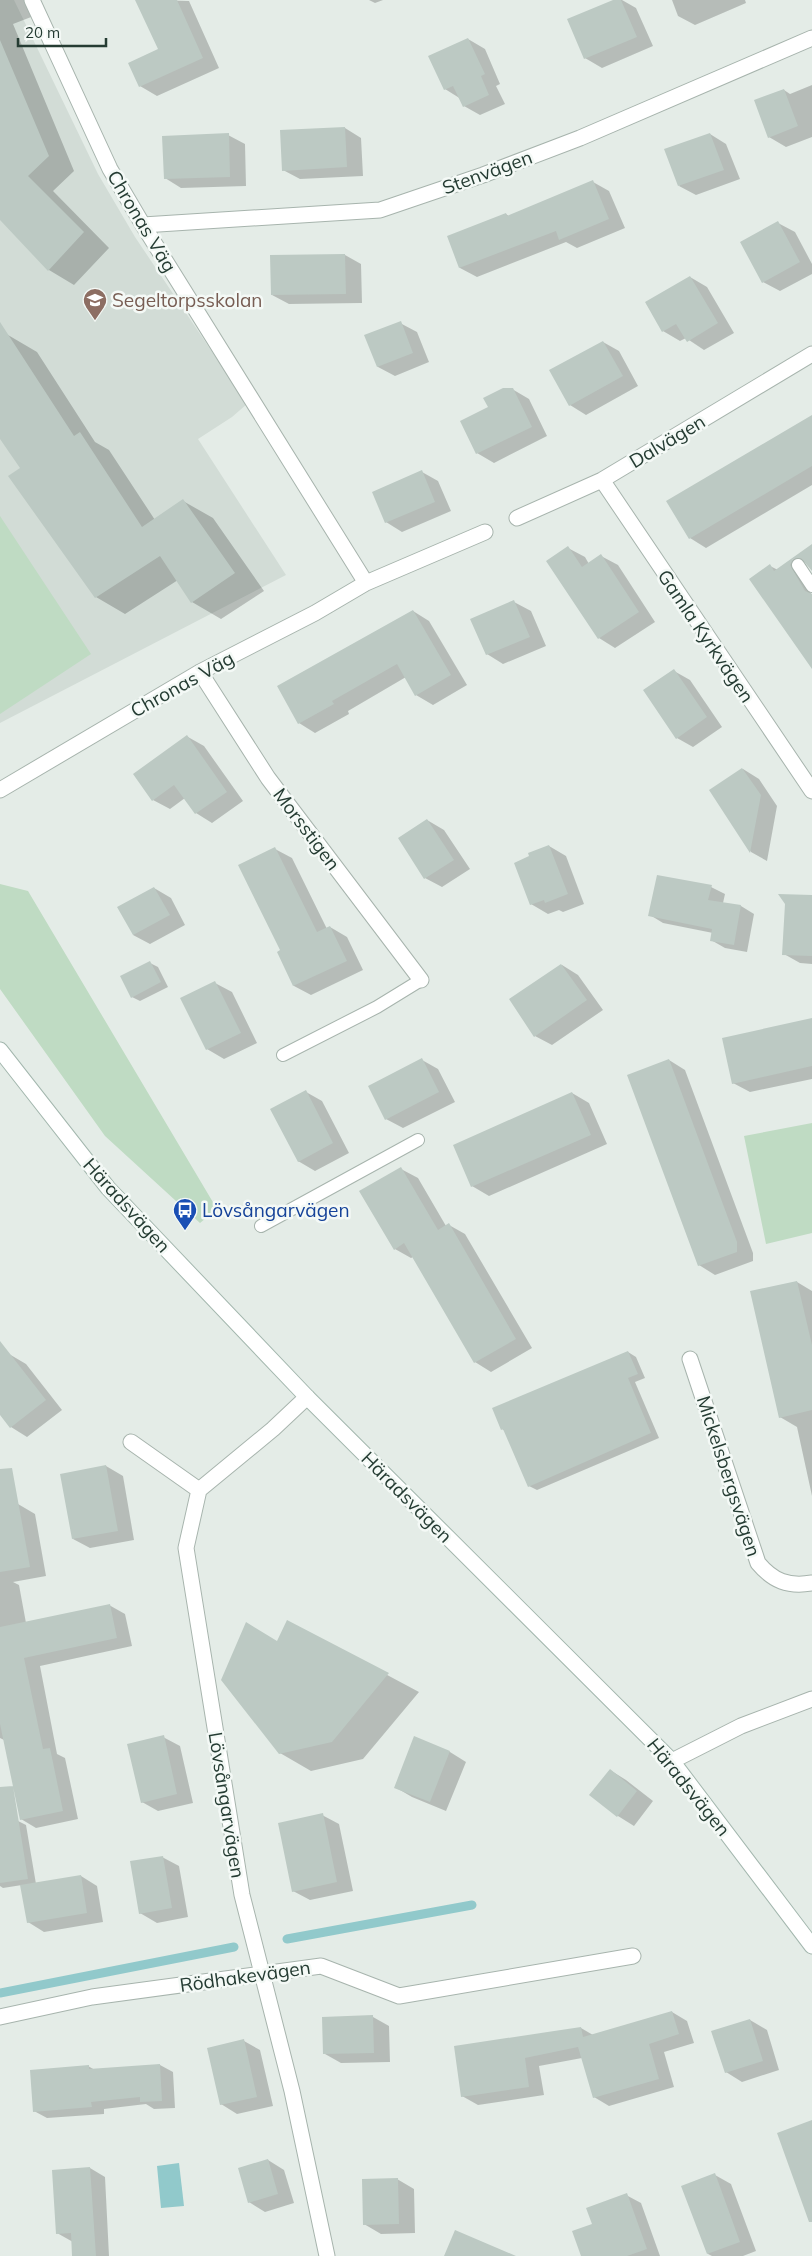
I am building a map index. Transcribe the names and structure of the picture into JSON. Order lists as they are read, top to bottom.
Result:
{
  "streets": {
    "street": [
      "Stenvägen",
      "Chronas Väg",
      "Dalvägen",
      "Gamla Kyrkvägen",
      "Morsstigen",
      "Häradsvägen",
      "Mickelsbergsvägen",
      "Lövsångarvägen",
      "Rödhakevägen"
    ]
  },
  "crossings": [
    ["Stenvägen", "Chronas Väg"],
    ["Chronas Väg", "Morsstigen"],
    ["Dalvägen", "Gamla Kyrkvägen"],
    ["Lövsångarvägen", "Rödhakevägen"]
  ],
  "places": {
    "school or university": ["Segeltorpsskolan"],
    "bus stop": ["Lövsångarvägen"]
  },
  "scale_bar": "20 m"
}
